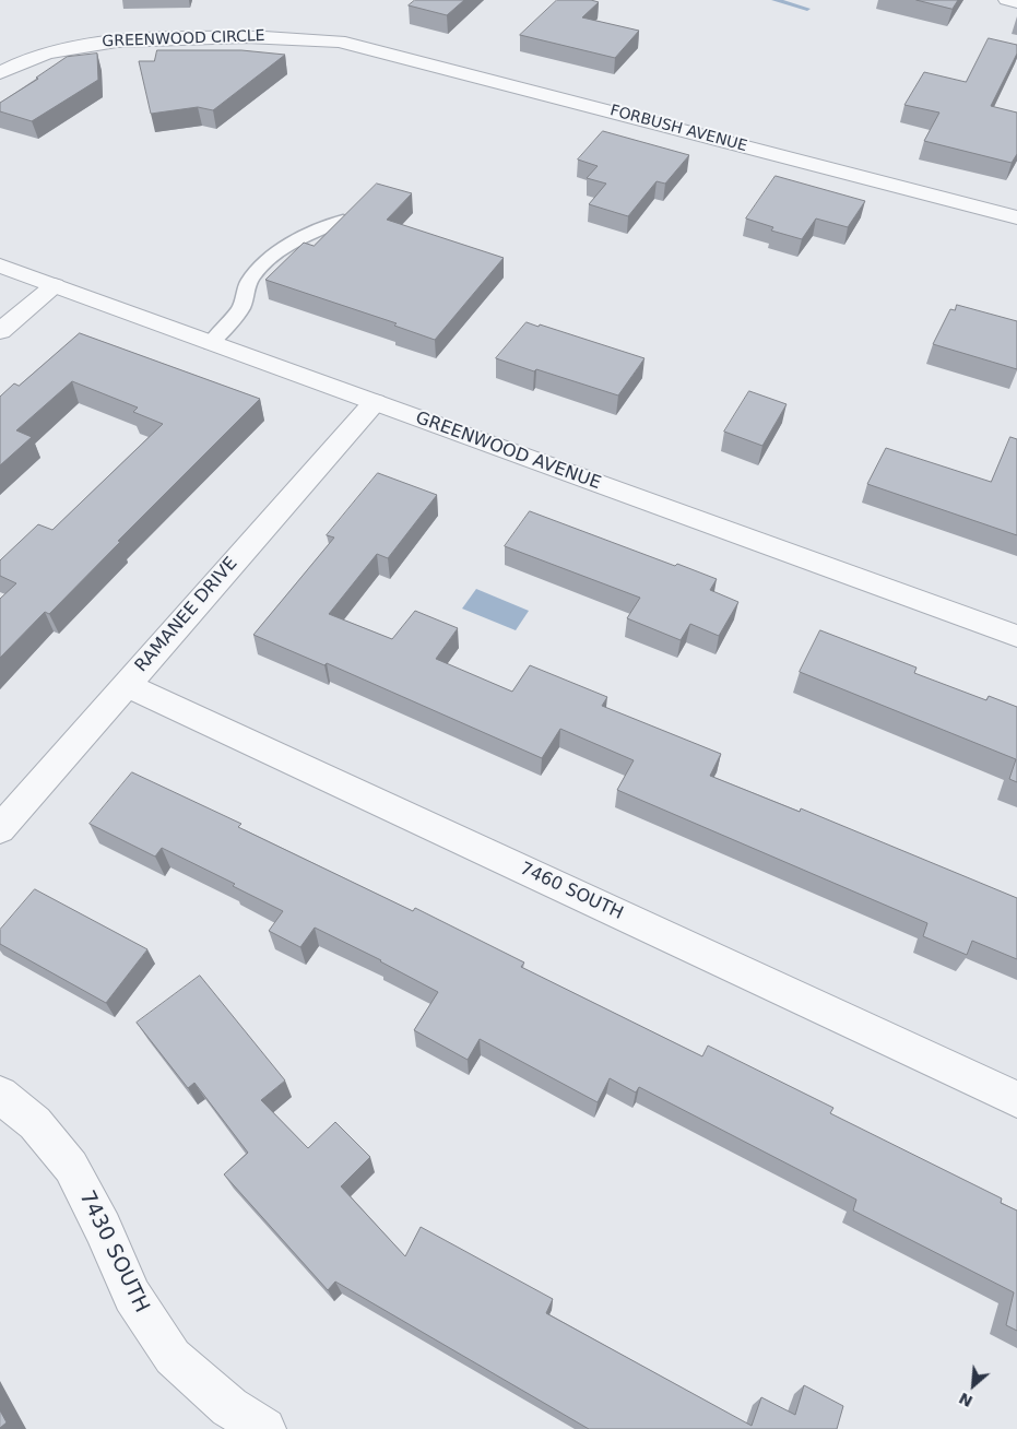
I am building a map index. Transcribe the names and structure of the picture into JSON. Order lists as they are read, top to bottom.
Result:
{
  "streets": {
    "street": [
      "GREENWOOD CIRCLE",
      "FORBUSH AVENUE",
      "GREENWOOD AVENUE",
      "RAMANEE DRIVE",
      "7460 SOUTH",
      "7430 SOUTH"
    ]
  },
  "crossings": [
    ["GREENWOOD CIRCLE", "FORBUSH AVENUE"],
    ["GREENWOOD AVENUE", "RAMANEE DRIVE"],
    ["RAMANEE DRIVE", "7460 SOUTH"]
  ],
  "north": "bottom left"
}
